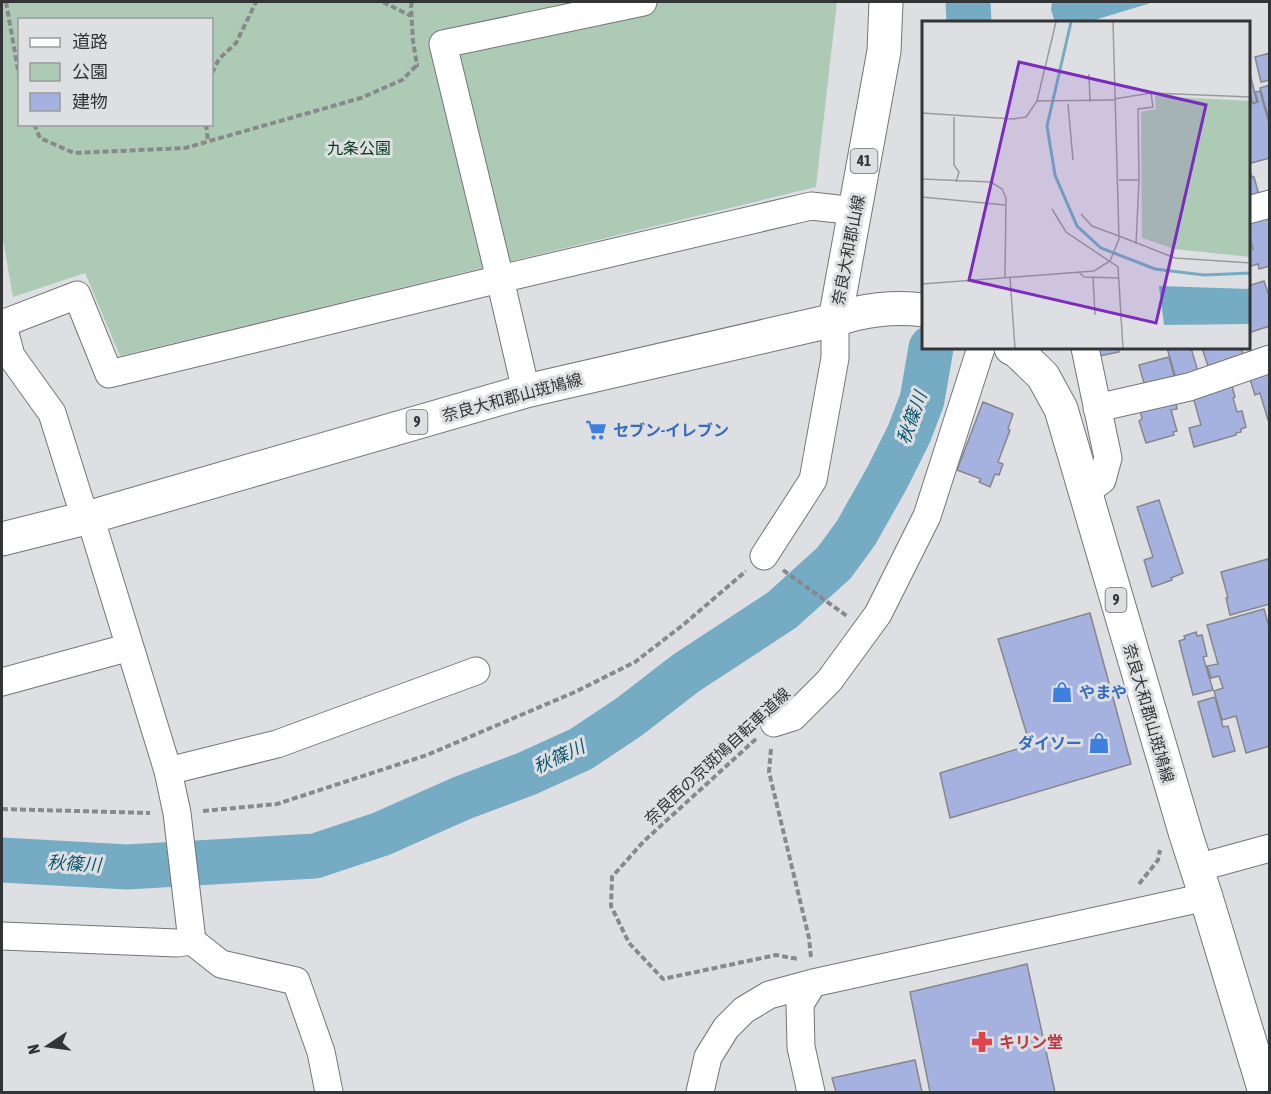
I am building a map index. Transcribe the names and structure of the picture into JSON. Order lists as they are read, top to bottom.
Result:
{
  "streets": {
    "main road": [
      "41",
      "奈良大和郡山線",
      "奈良大和郡山斑鳩線",
      "9"
    ],
    "path": ["奈良西の京斑鳩自転車道線"]
  },
  "crossings": [
    ["奈良大和郡山線", "奈良大和郡山斑鳩線"]
  ],
  "water": ["秋篠川"],
  "parks": ["九条公園"],
  "places": {
    "supermarket": ["セブン-イレブン"],
    "shop": ["やまや", "ダイソー"],
    "pharmacy": ["キリン堂"]
  },
  "legend": ["道路", "公園", "建物"],
  "north": "left"
}
